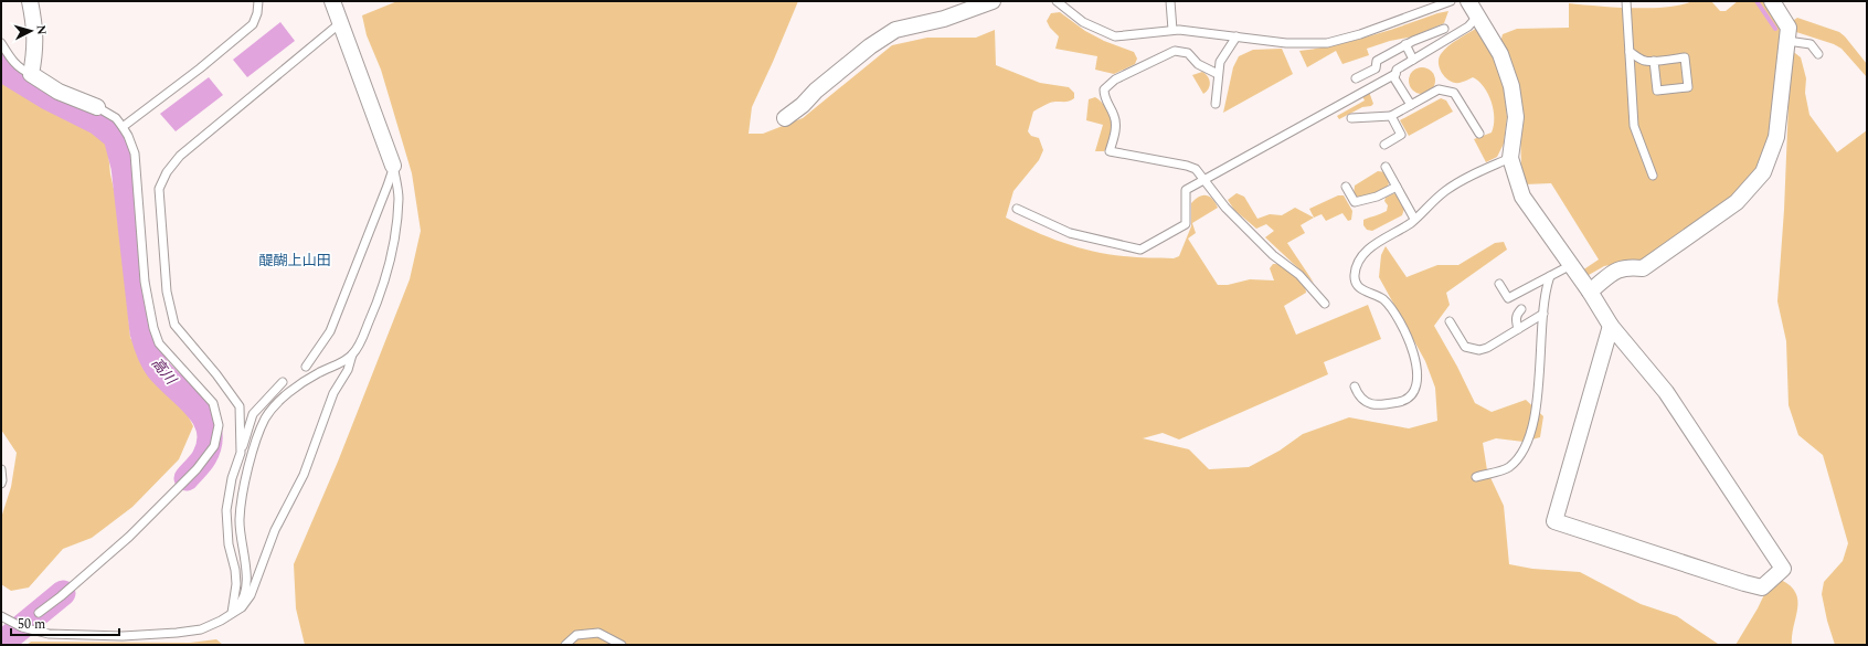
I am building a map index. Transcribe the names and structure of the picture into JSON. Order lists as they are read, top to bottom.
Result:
{
  "districts": ["醍醐上山田"],
  "water": ["高川"],
  "scale_bar": "50 m",
  "north": "right"
}
